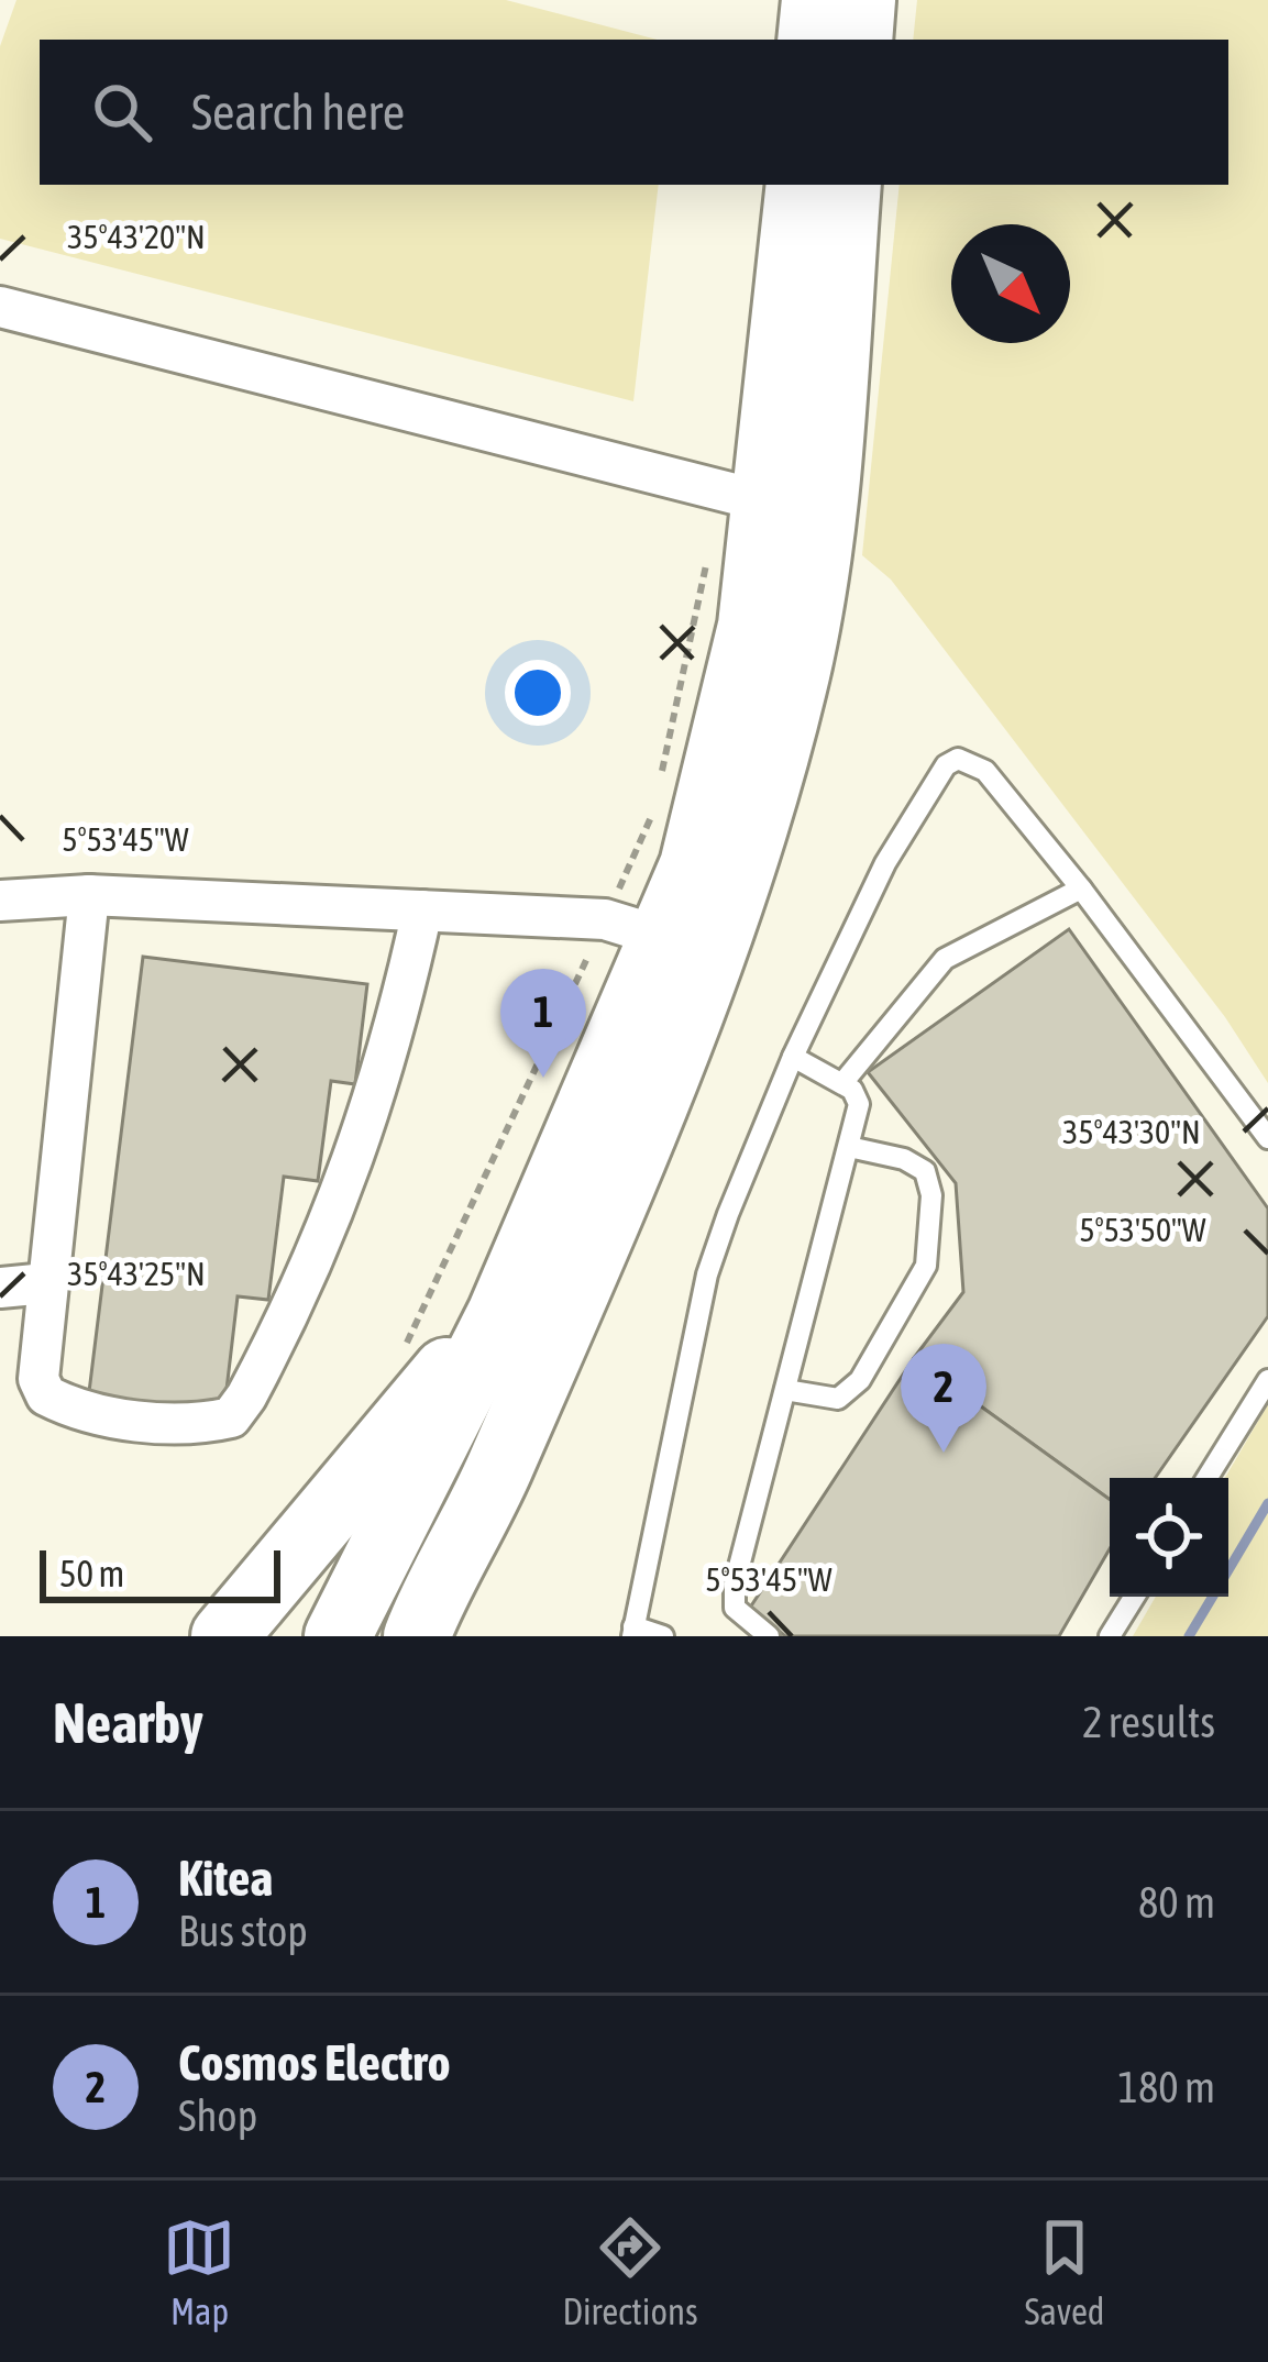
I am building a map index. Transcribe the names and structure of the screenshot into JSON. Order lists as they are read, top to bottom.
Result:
{
  "scale_bar": "50 m",
  "north": "bottom right",
  "page": {
    "search": "Search here",
    "pins": ["1", "2"],
    "scale": "50 m",
    "heading": ["Nearby", "2 results"],
    "list": [
      {
        "mark": "1",
        "name": "Kitea",
        "note": "Bus stop",
        "value": "80 m"
      },
      {
        "mark": "2",
        "name": "Cosmos Electro",
        "note": "Shop",
        "value": "180 m"
      }
    ],
    "nav": ["Map", "Directions", "Saved"]
  },
  "coordinates": [
    "35°43'20\"N",
    "5°53'45\"W",
    "35°43'30\"N",
    "5°53'50\"W",
    "35°43'25\"N"
  ]
}
